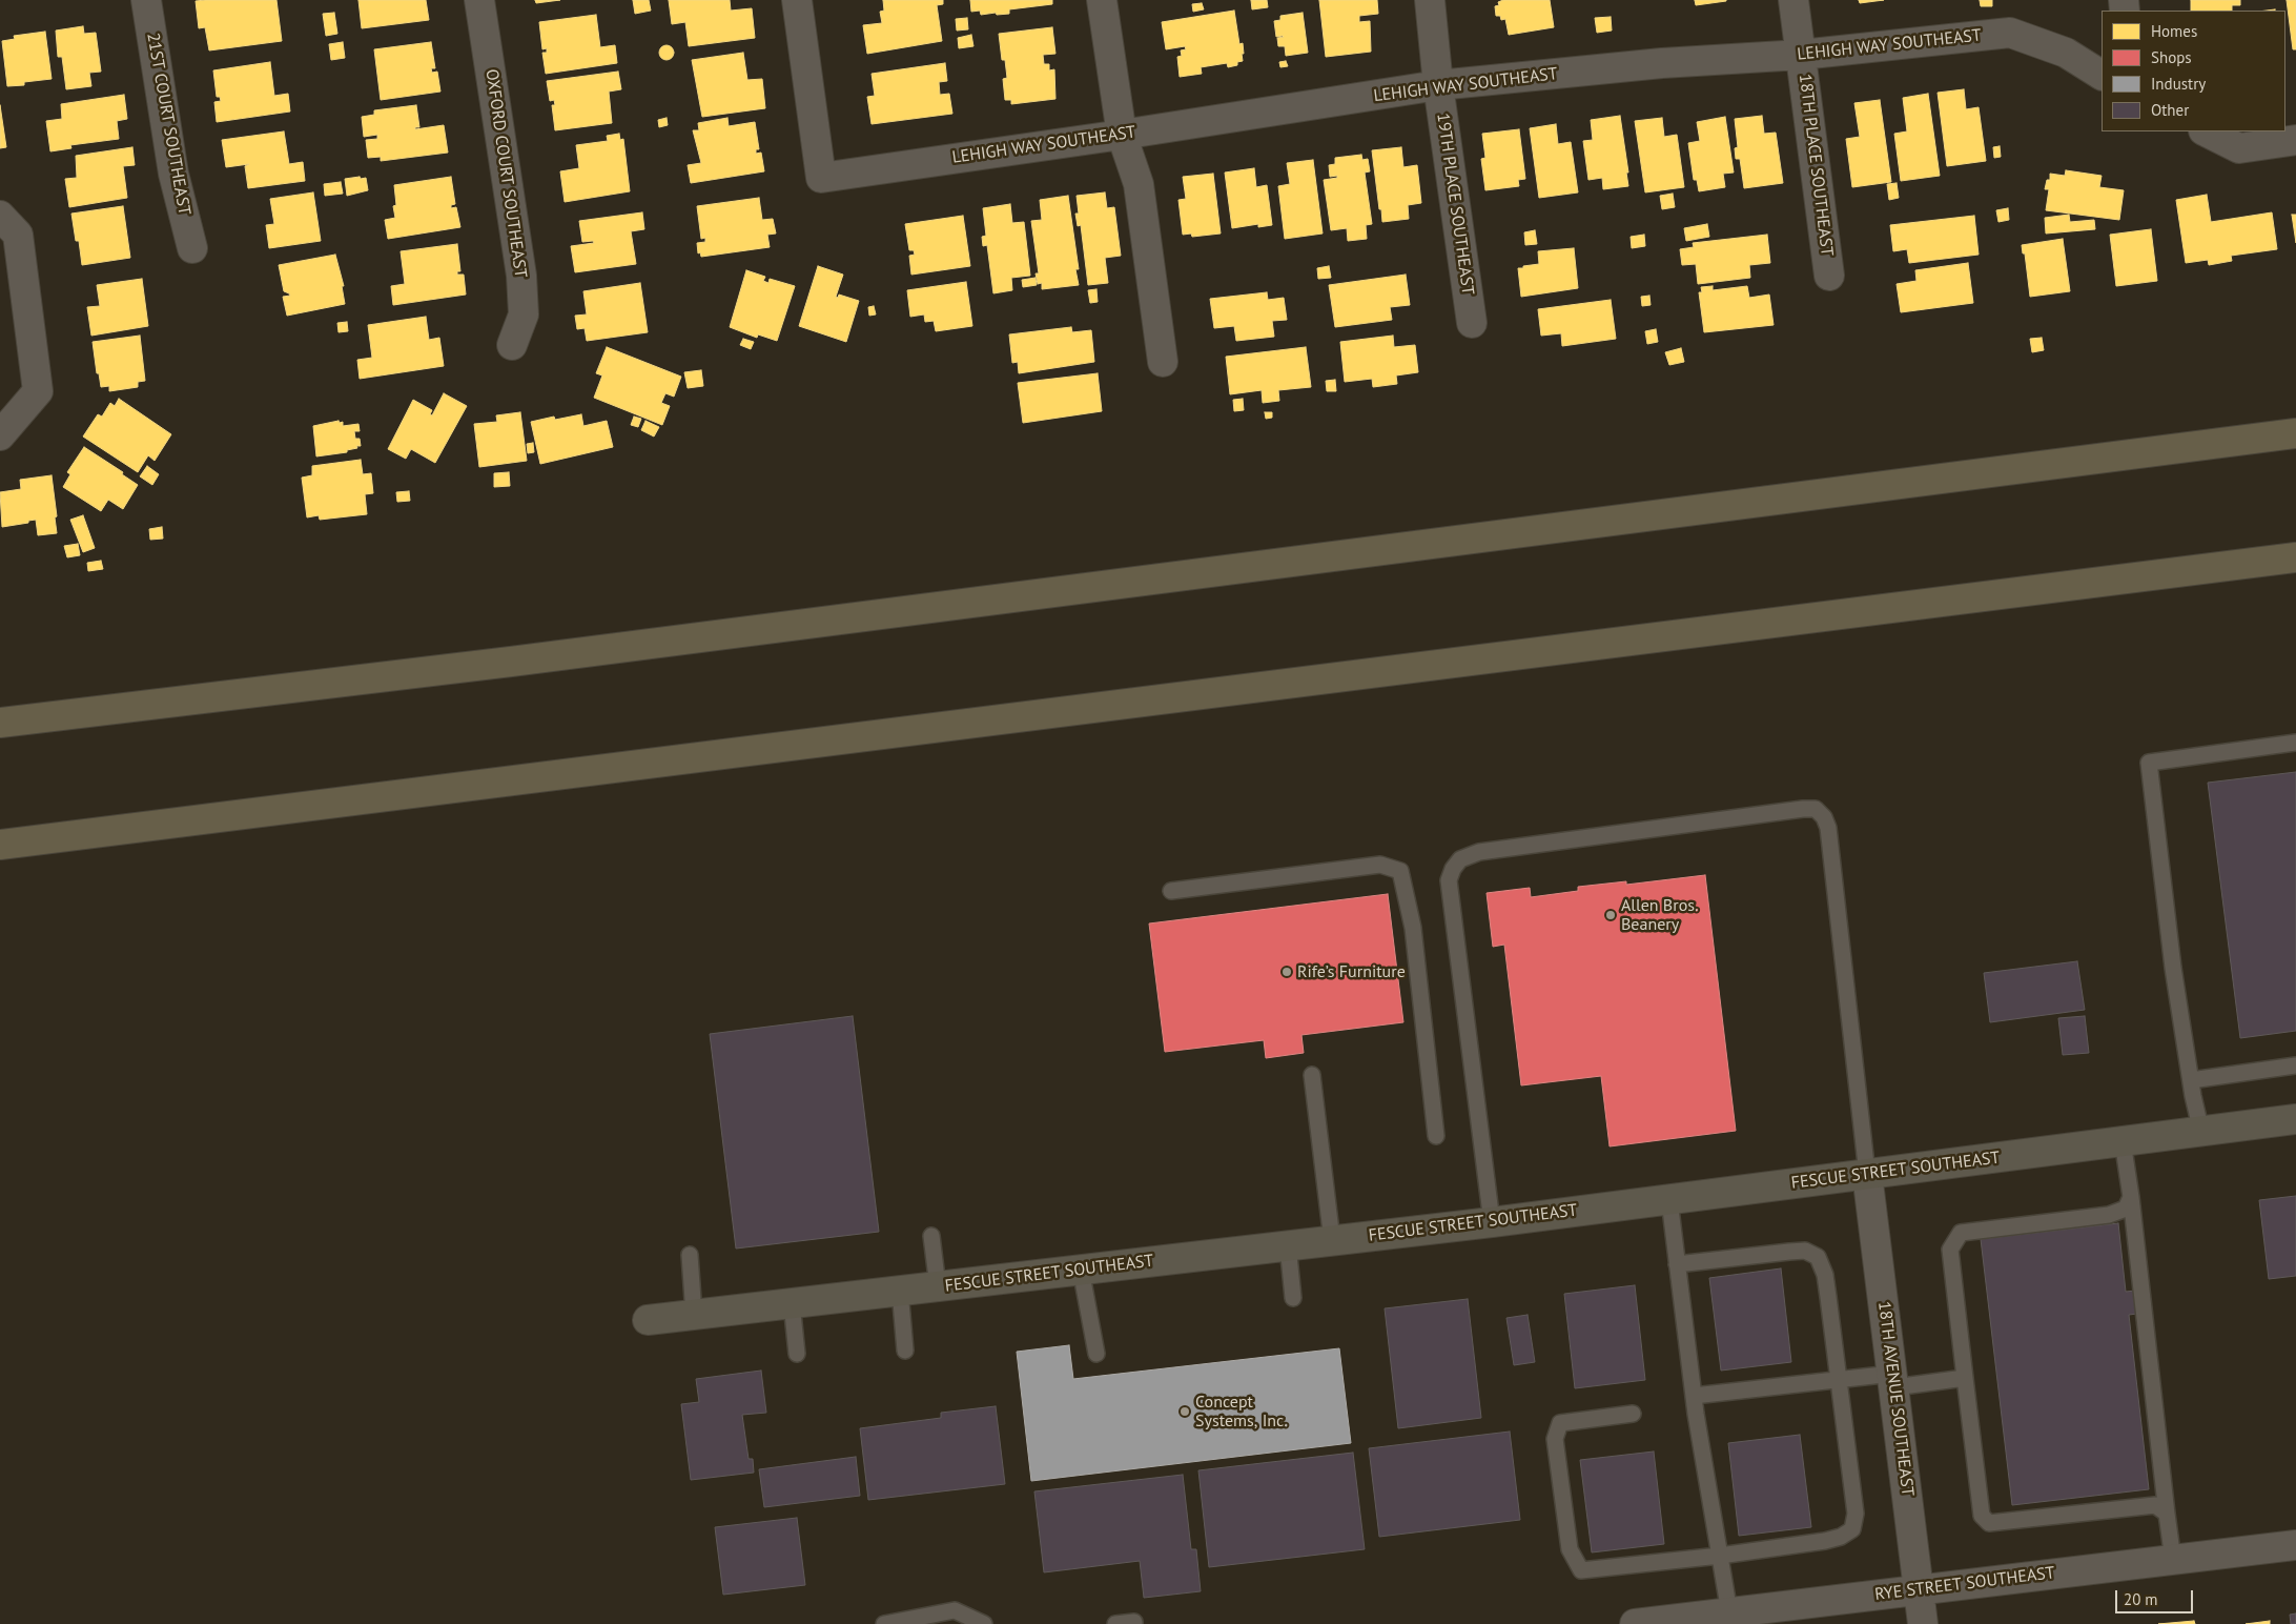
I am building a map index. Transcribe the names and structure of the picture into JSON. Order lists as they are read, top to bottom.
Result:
{
  "streets": {
    "street": [
      "LEHIGH WAY SOUTHEAST",
      "21ST COURT SOUTHEAST",
      "18TH PLACE SOUTHEAST",
      "OXFORD COURT SOUTHEAST",
      "19TH PLACE SOUTHEAST",
      "FESCUE STREET SOUTHEAST",
      "18TH AVENUE SOUTHEAST",
      "RYE STREET SOUTHEAST"
    ]
  },
  "crossings": [
    ["LEHIGH WAY SOUTHEAST", "18TH PLACE SOUTHEAST"],
    ["LEHIGH WAY SOUTHEAST", "19TH PLACE SOUTHEAST"],
    ["FESCUE STREET SOUTHEAST", "18TH AVENUE SOUTHEAST"],
    ["18TH AVENUE SOUTHEAST", "RYE STREET SOUTHEAST"]
  ],
  "places": ["Allen Bros. Beanery", "Rife’s Furniture", "Concept Systems, Inc."],
  "legend": [
    "Homes",
    "Shops",
    "Industry",
    "Other"
  ],
  "scale_bar": "20 m"
}
